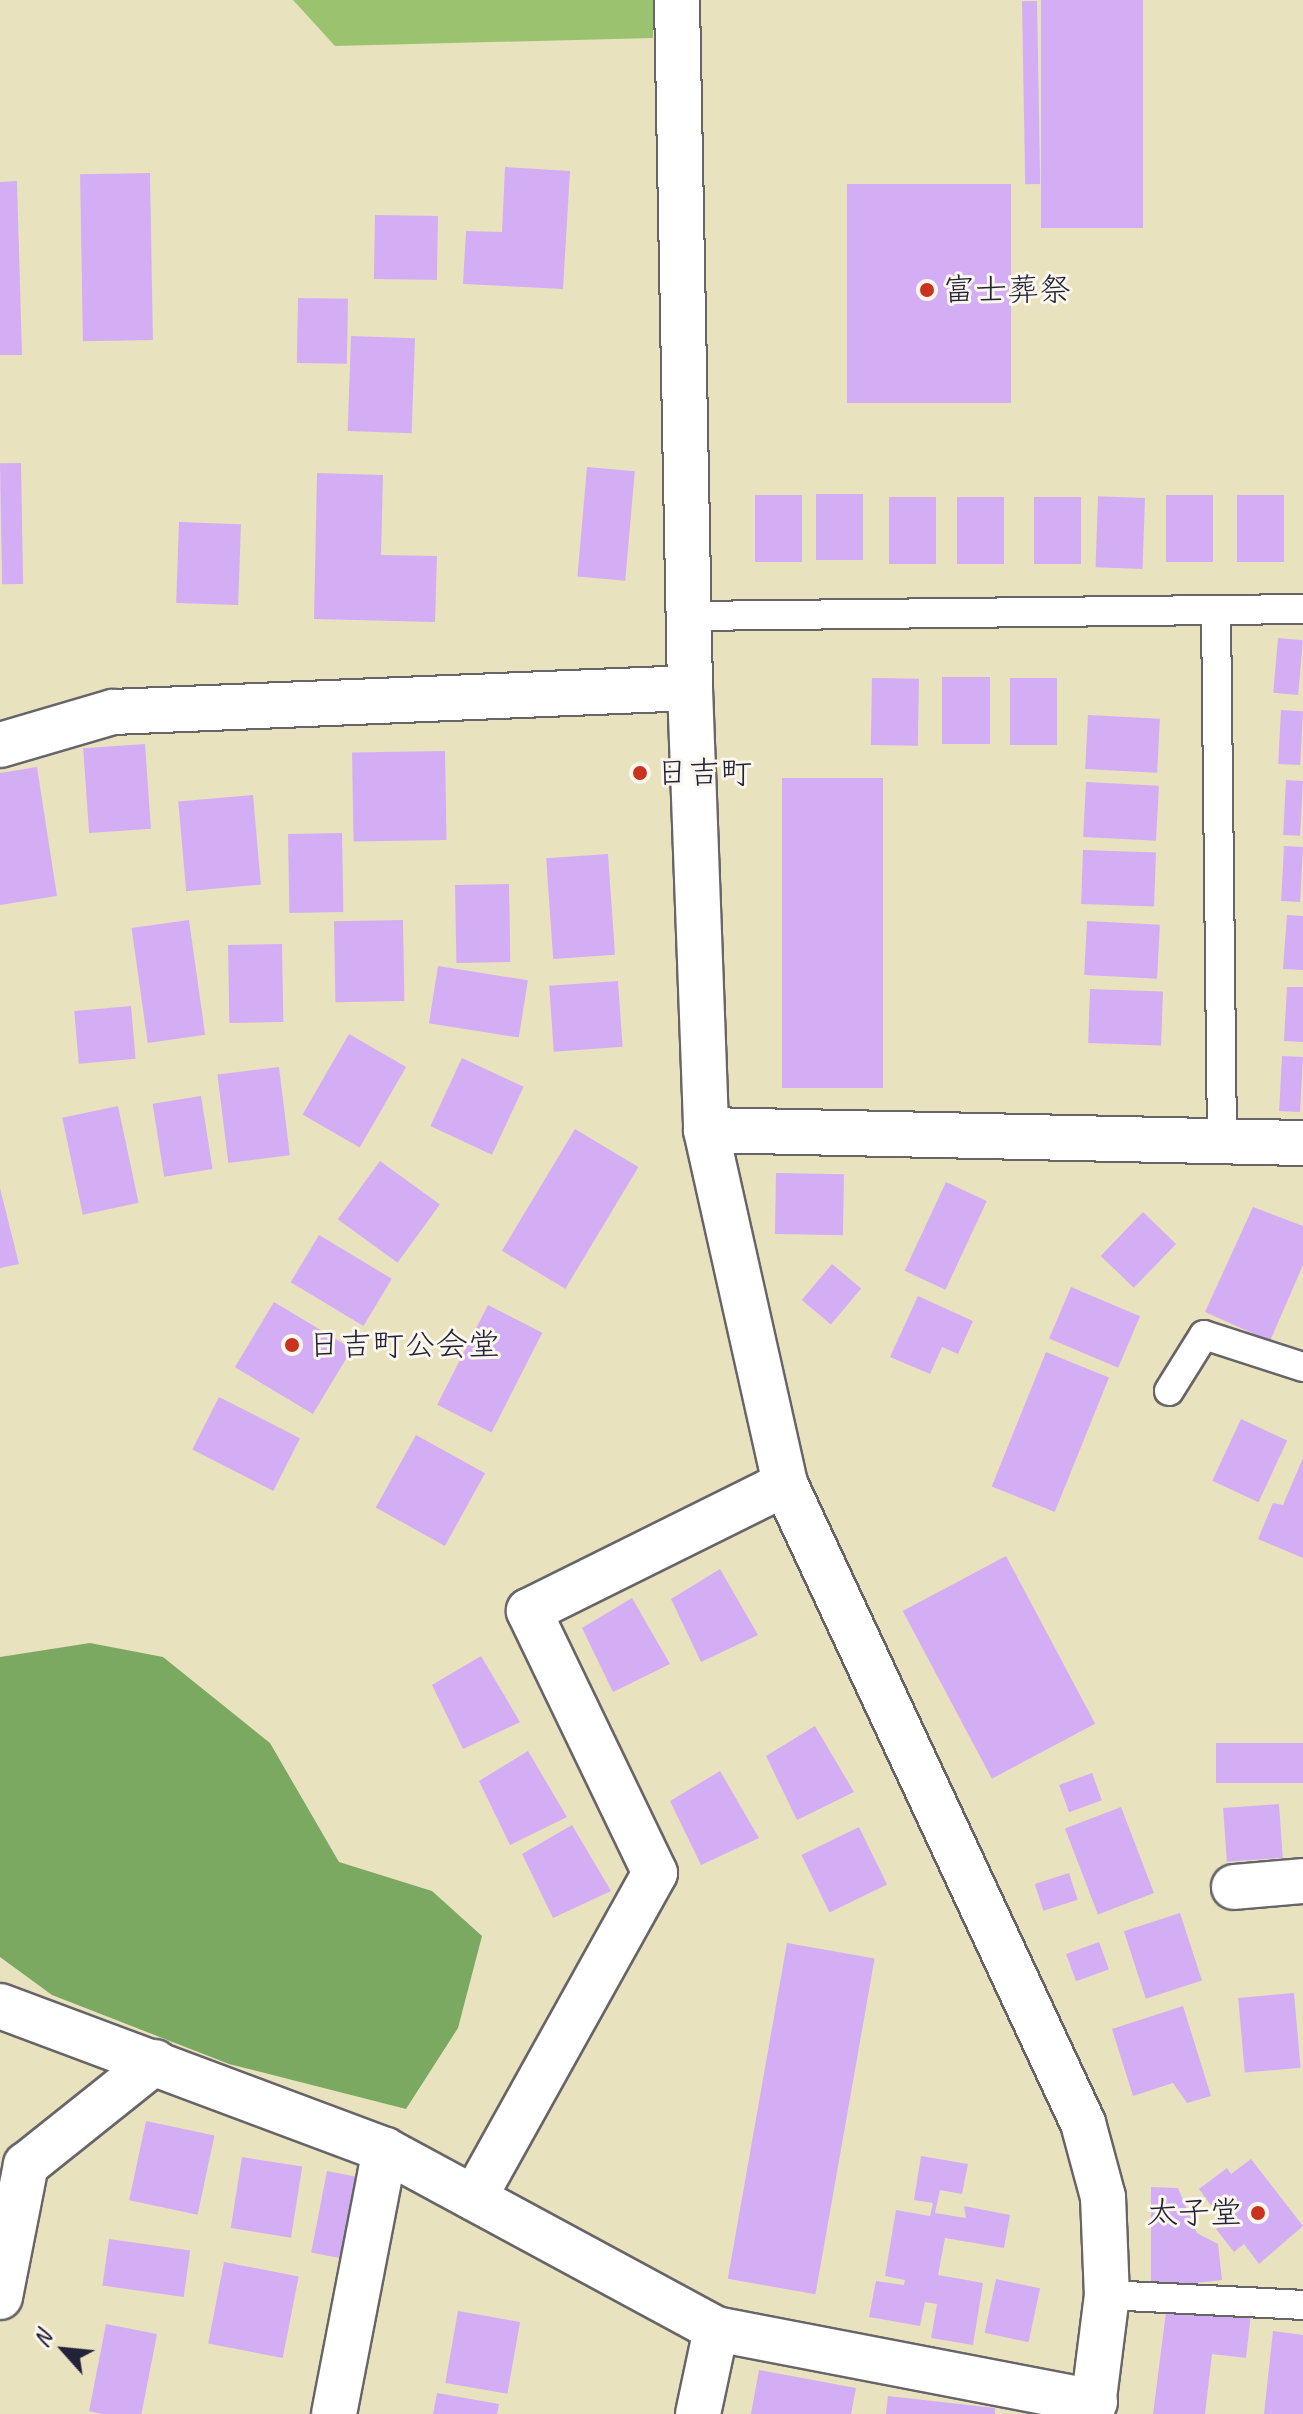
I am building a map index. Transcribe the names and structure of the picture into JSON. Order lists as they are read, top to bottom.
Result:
{
  "places": [
    "富士葬祭",
    "日吉町",
    "日吉町公会堂",
    "太子堂"
  ],
  "north": "top left"
}
